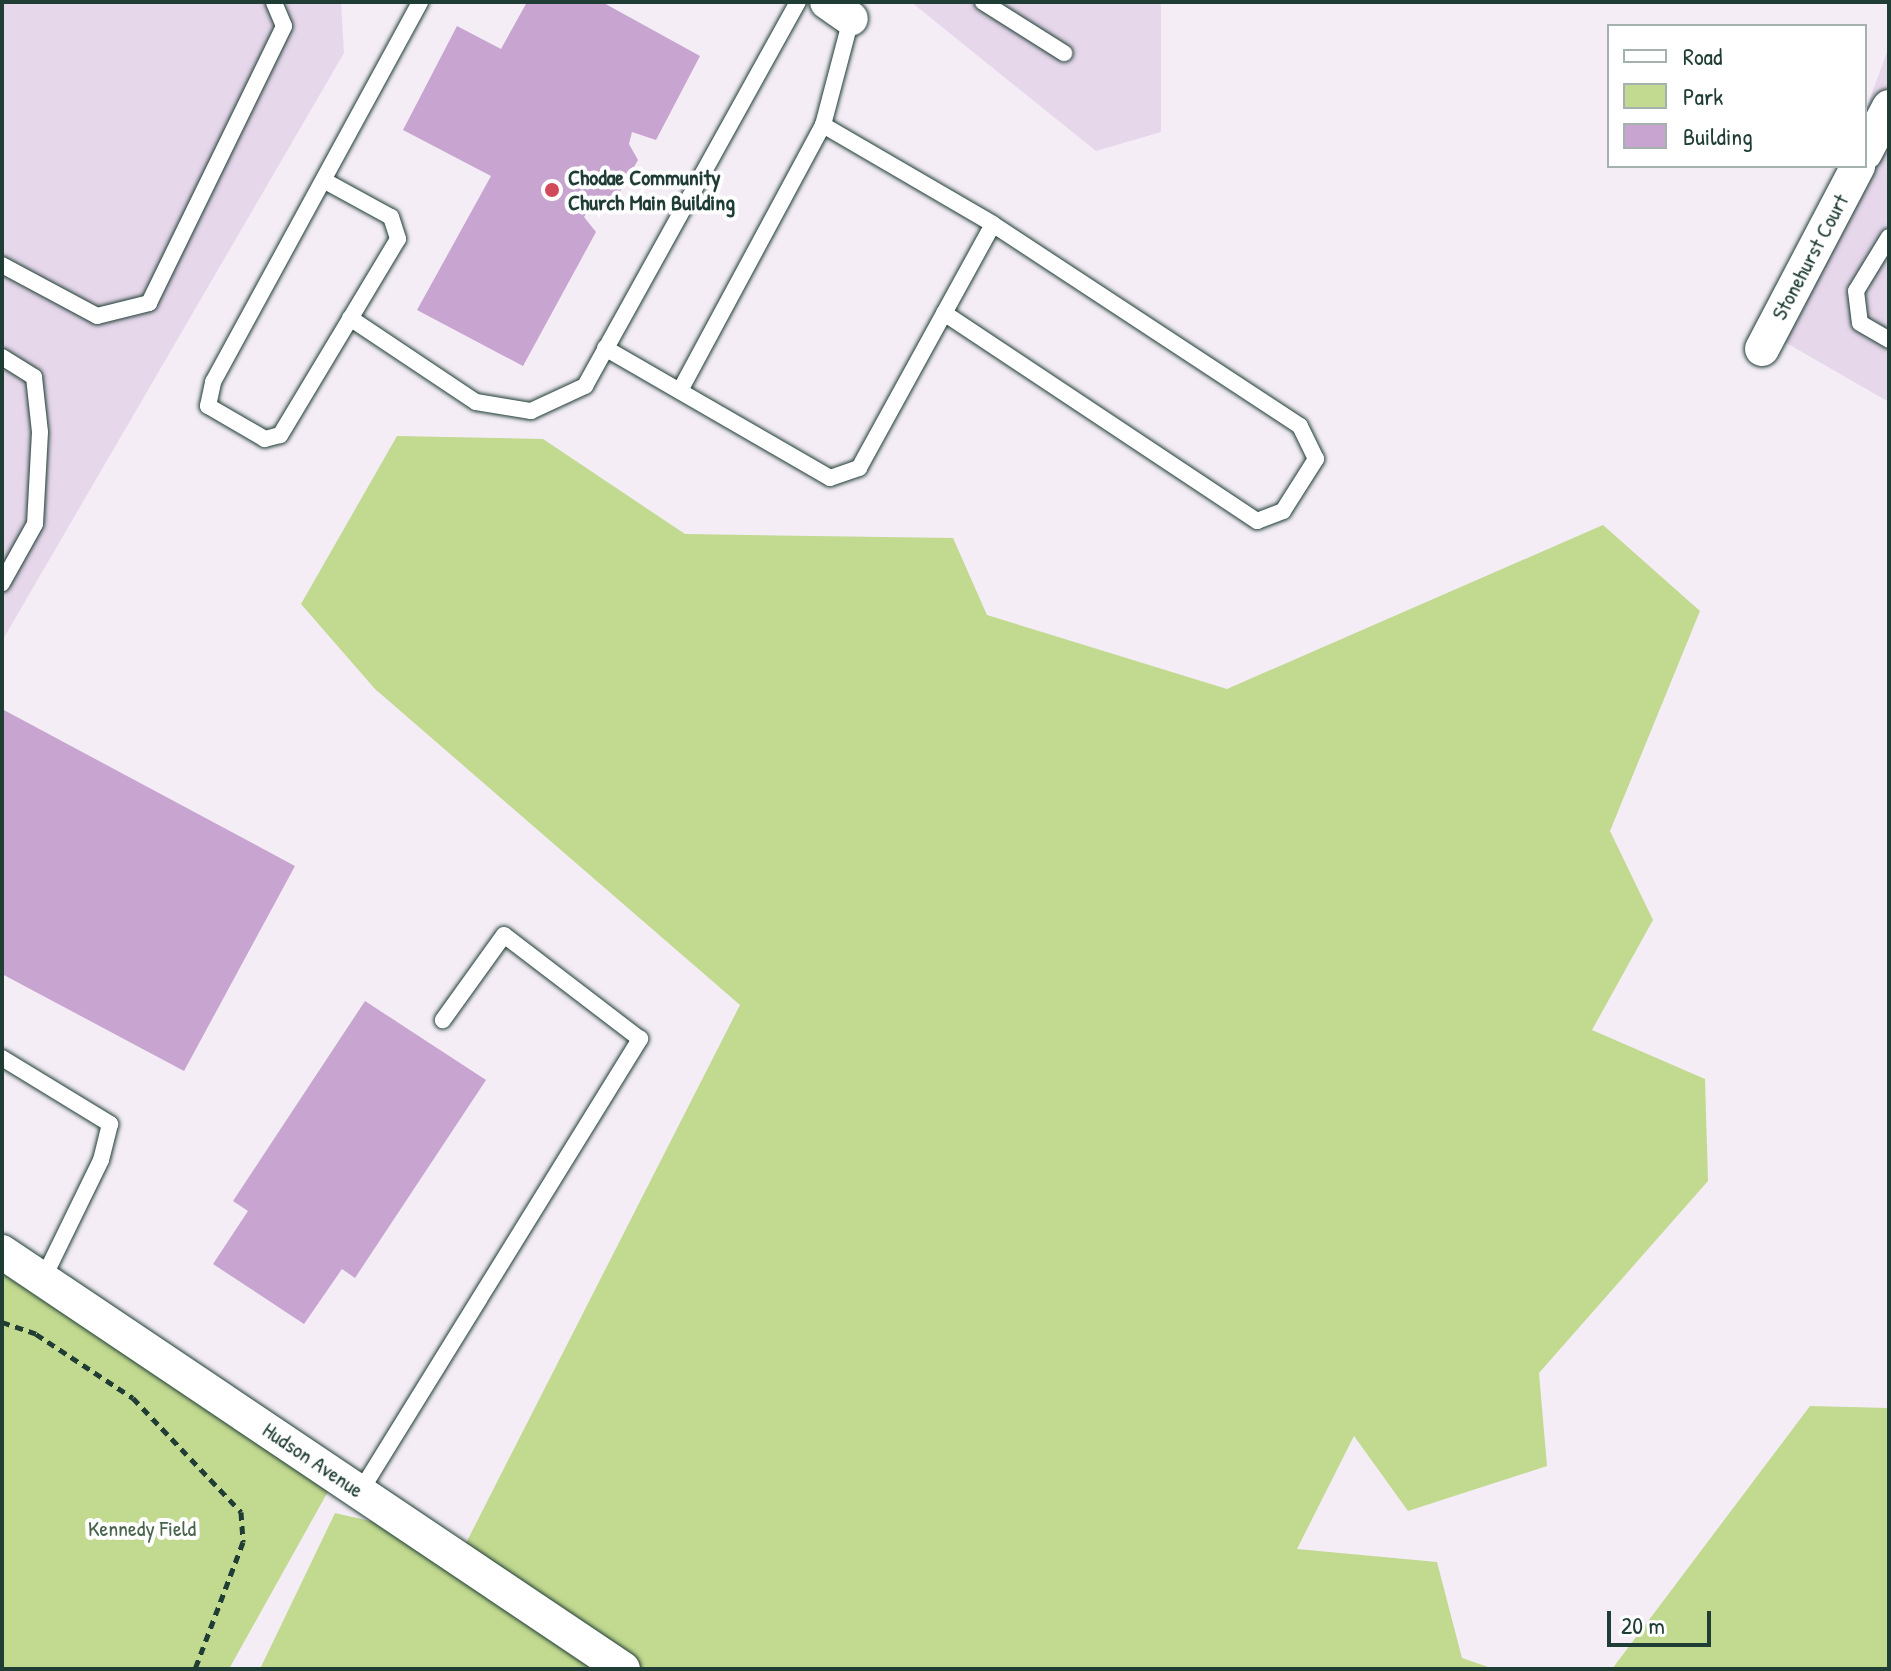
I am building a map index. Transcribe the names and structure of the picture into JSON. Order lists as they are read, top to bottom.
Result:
{
  "streets": {
    "street": ["Stonehurst Court", "Hudson Avenue"]
  },
  "parks": ["Kennedy Field"],
  "places": ["Chodae Community Church Main Building"],
  "legend": ["Road", "Park", "Building"],
  "scale_bar": "20 m"
}
